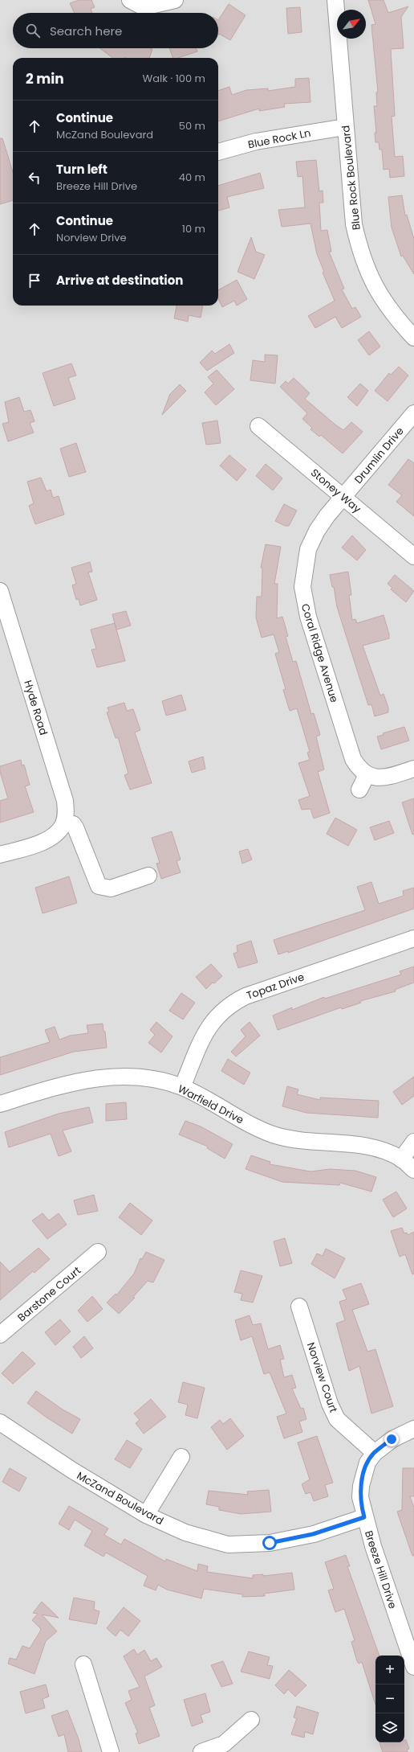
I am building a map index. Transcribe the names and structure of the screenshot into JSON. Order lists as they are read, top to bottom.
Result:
{
  "streets": {
    "street": [
      "Blue Rock Ln",
      "Blue Rock Boulevard",
      "Drumlin Drive",
      "Stoney Way",
      "Coral Ridge Avenue",
      "Hyde Road",
      "Topaz Drive",
      "Warfield Drive",
      "Barstone Court",
      "Norview Court",
      "McZand Boulevard",
      "Breeze Hill Drive"
    ]
  },
  "crossings": [
    ["Blue Rock Ln", "Blue Rock Boulevard"],
    ["Drumlin Drive", "Stoney Way"],
    ["Drumlin Drive", "Coral Ridge Avenue"],
    ["Stoney Way", "Coral Ridge Avenue"],
    ["Topaz Drive", "Warfield Drive"],
    ["Norview Court", "Breeze Hill Drive"],
    ["McZand Boulevard", "Breeze Hill Drive"]
  ],
  "north": "top right",
  "page": {
    "search": "Search here",
    "heading": ["2 min", "Walk · 100 m"],
    "list": [
      ["Continue", "McZand Boulevard", "50 m"],
      ["Turn left", "Breeze Hill Drive", "40 m"],
      ["Continue", "Norview Drive", "10 m"],
      "Arrive at destination"
    ],
    "map_buttons": ["+", "−"]
  }
}
